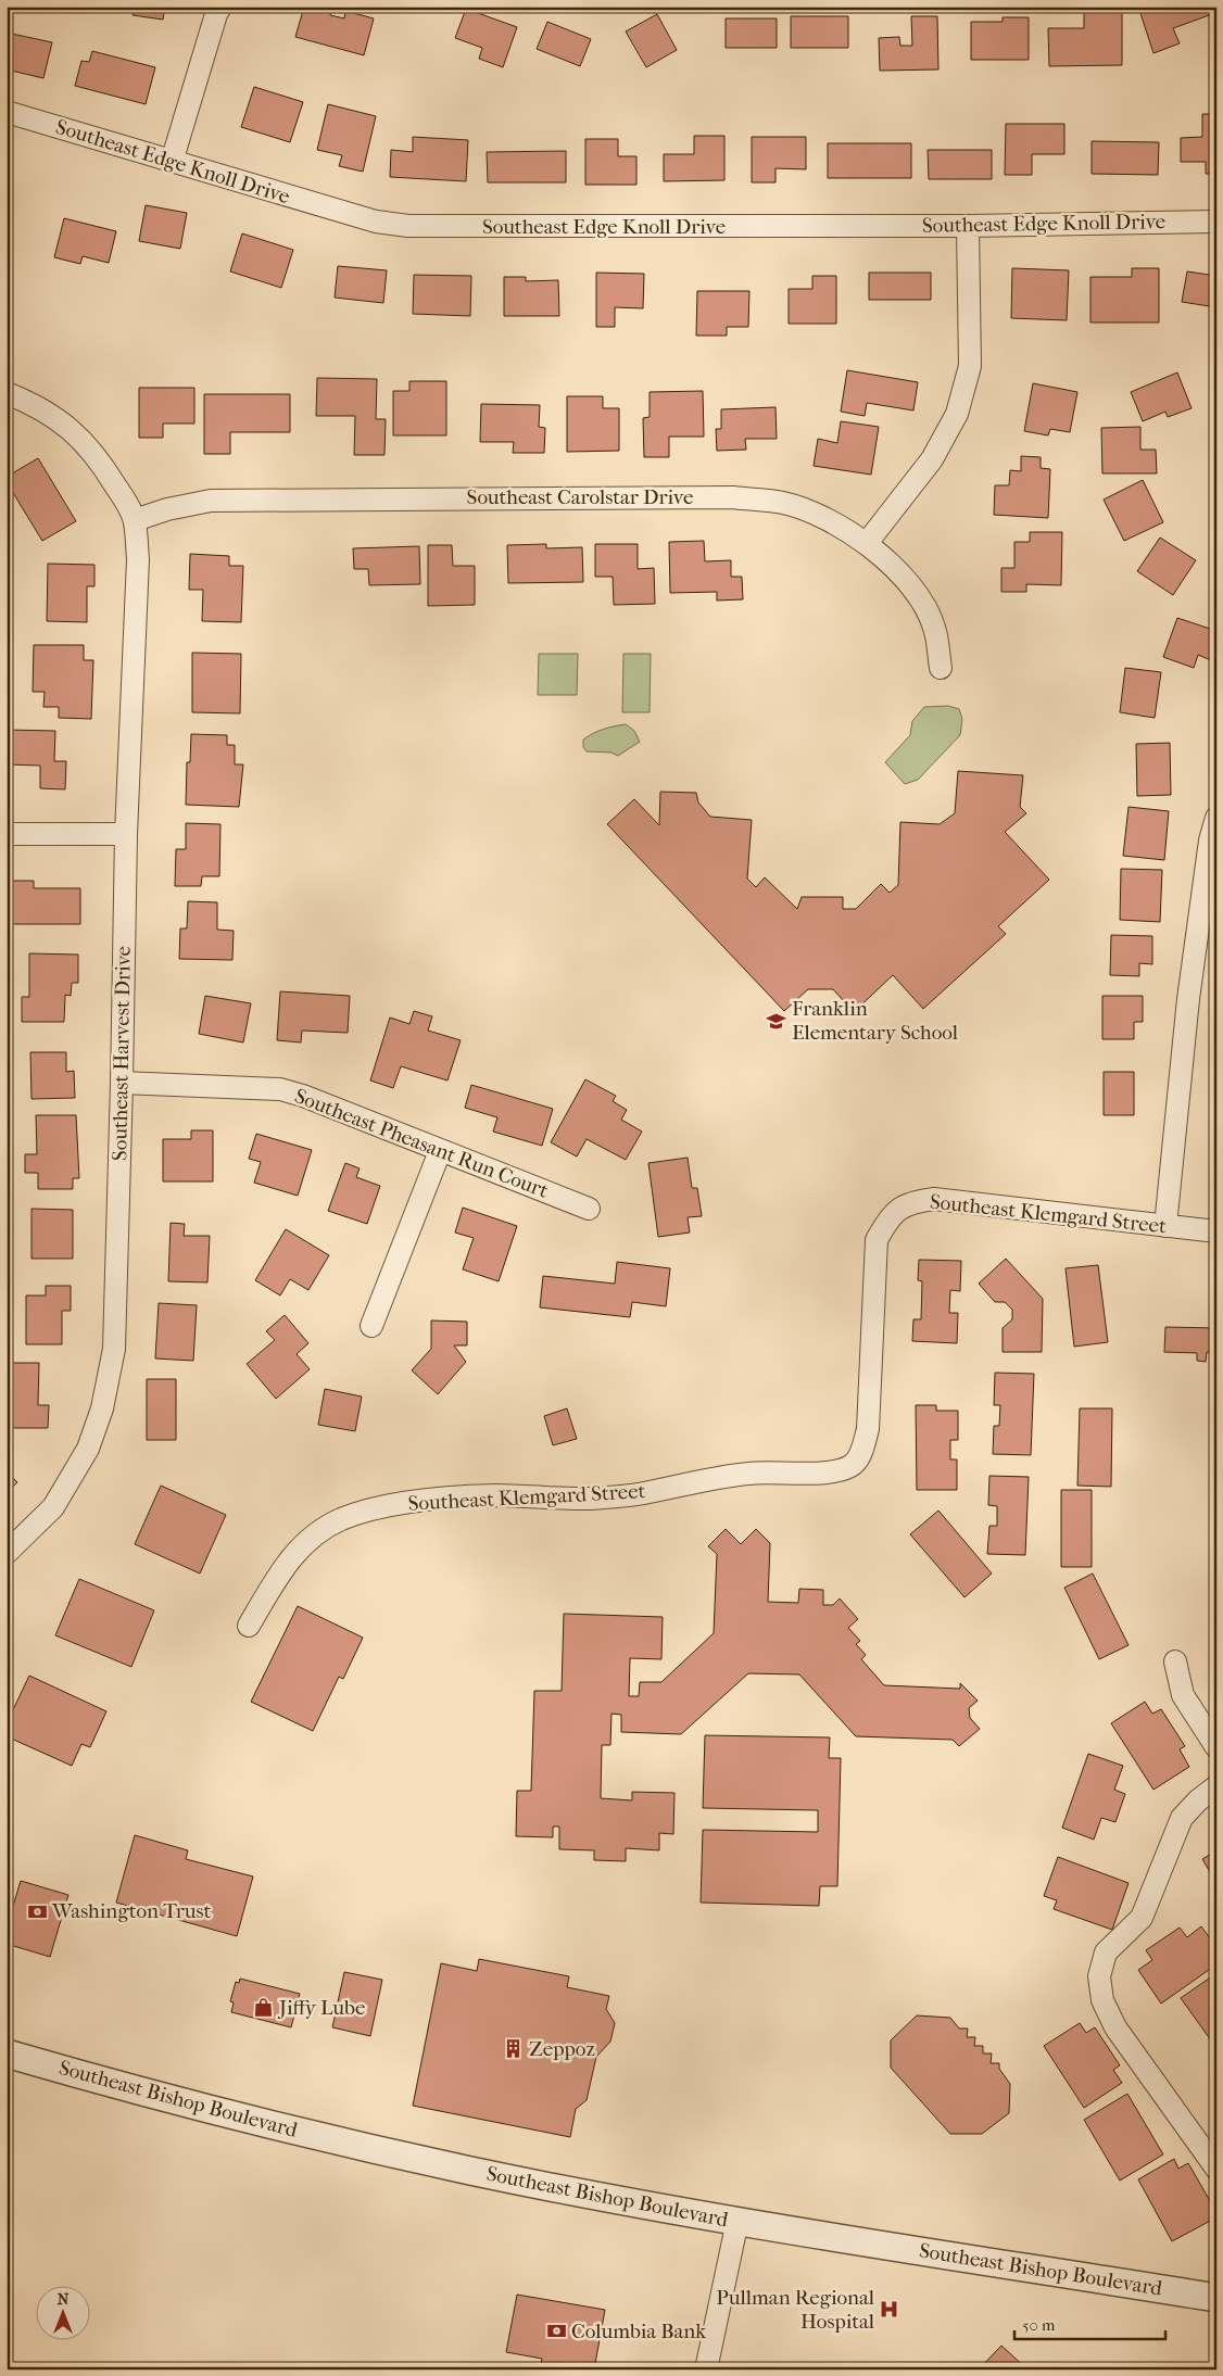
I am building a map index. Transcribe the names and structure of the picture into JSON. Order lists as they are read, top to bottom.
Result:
{
  "streets": {
    "street": [
      "Southeast Edge Knoll Drive",
      "Southeast Carolstar Drive",
      "Southeast Harvest Drive",
      "Southeast Pheasant Run Court",
      "Southeast Klemgard Street",
      "Southeast Bishop Boulevard"
    ]
  },
  "crossings": [
    ["Southeast Carolstar Drive", "Southeast Harvest Drive"],
    ["Southeast Harvest Drive", "Southeast Pheasant Run Court"]
  ],
  "places": {
    "school or university": ["Franklin Elementary School"],
    "bank": ["Washington Trust", "Columbia Bank"],
    "shop": ["Jiffy Lube"],
    "building": ["Zeppoz"],
    "hospital": ["Pullman Regional Hospital"]
  },
  "scale_bar": "50 m",
  "north": "top"
}
